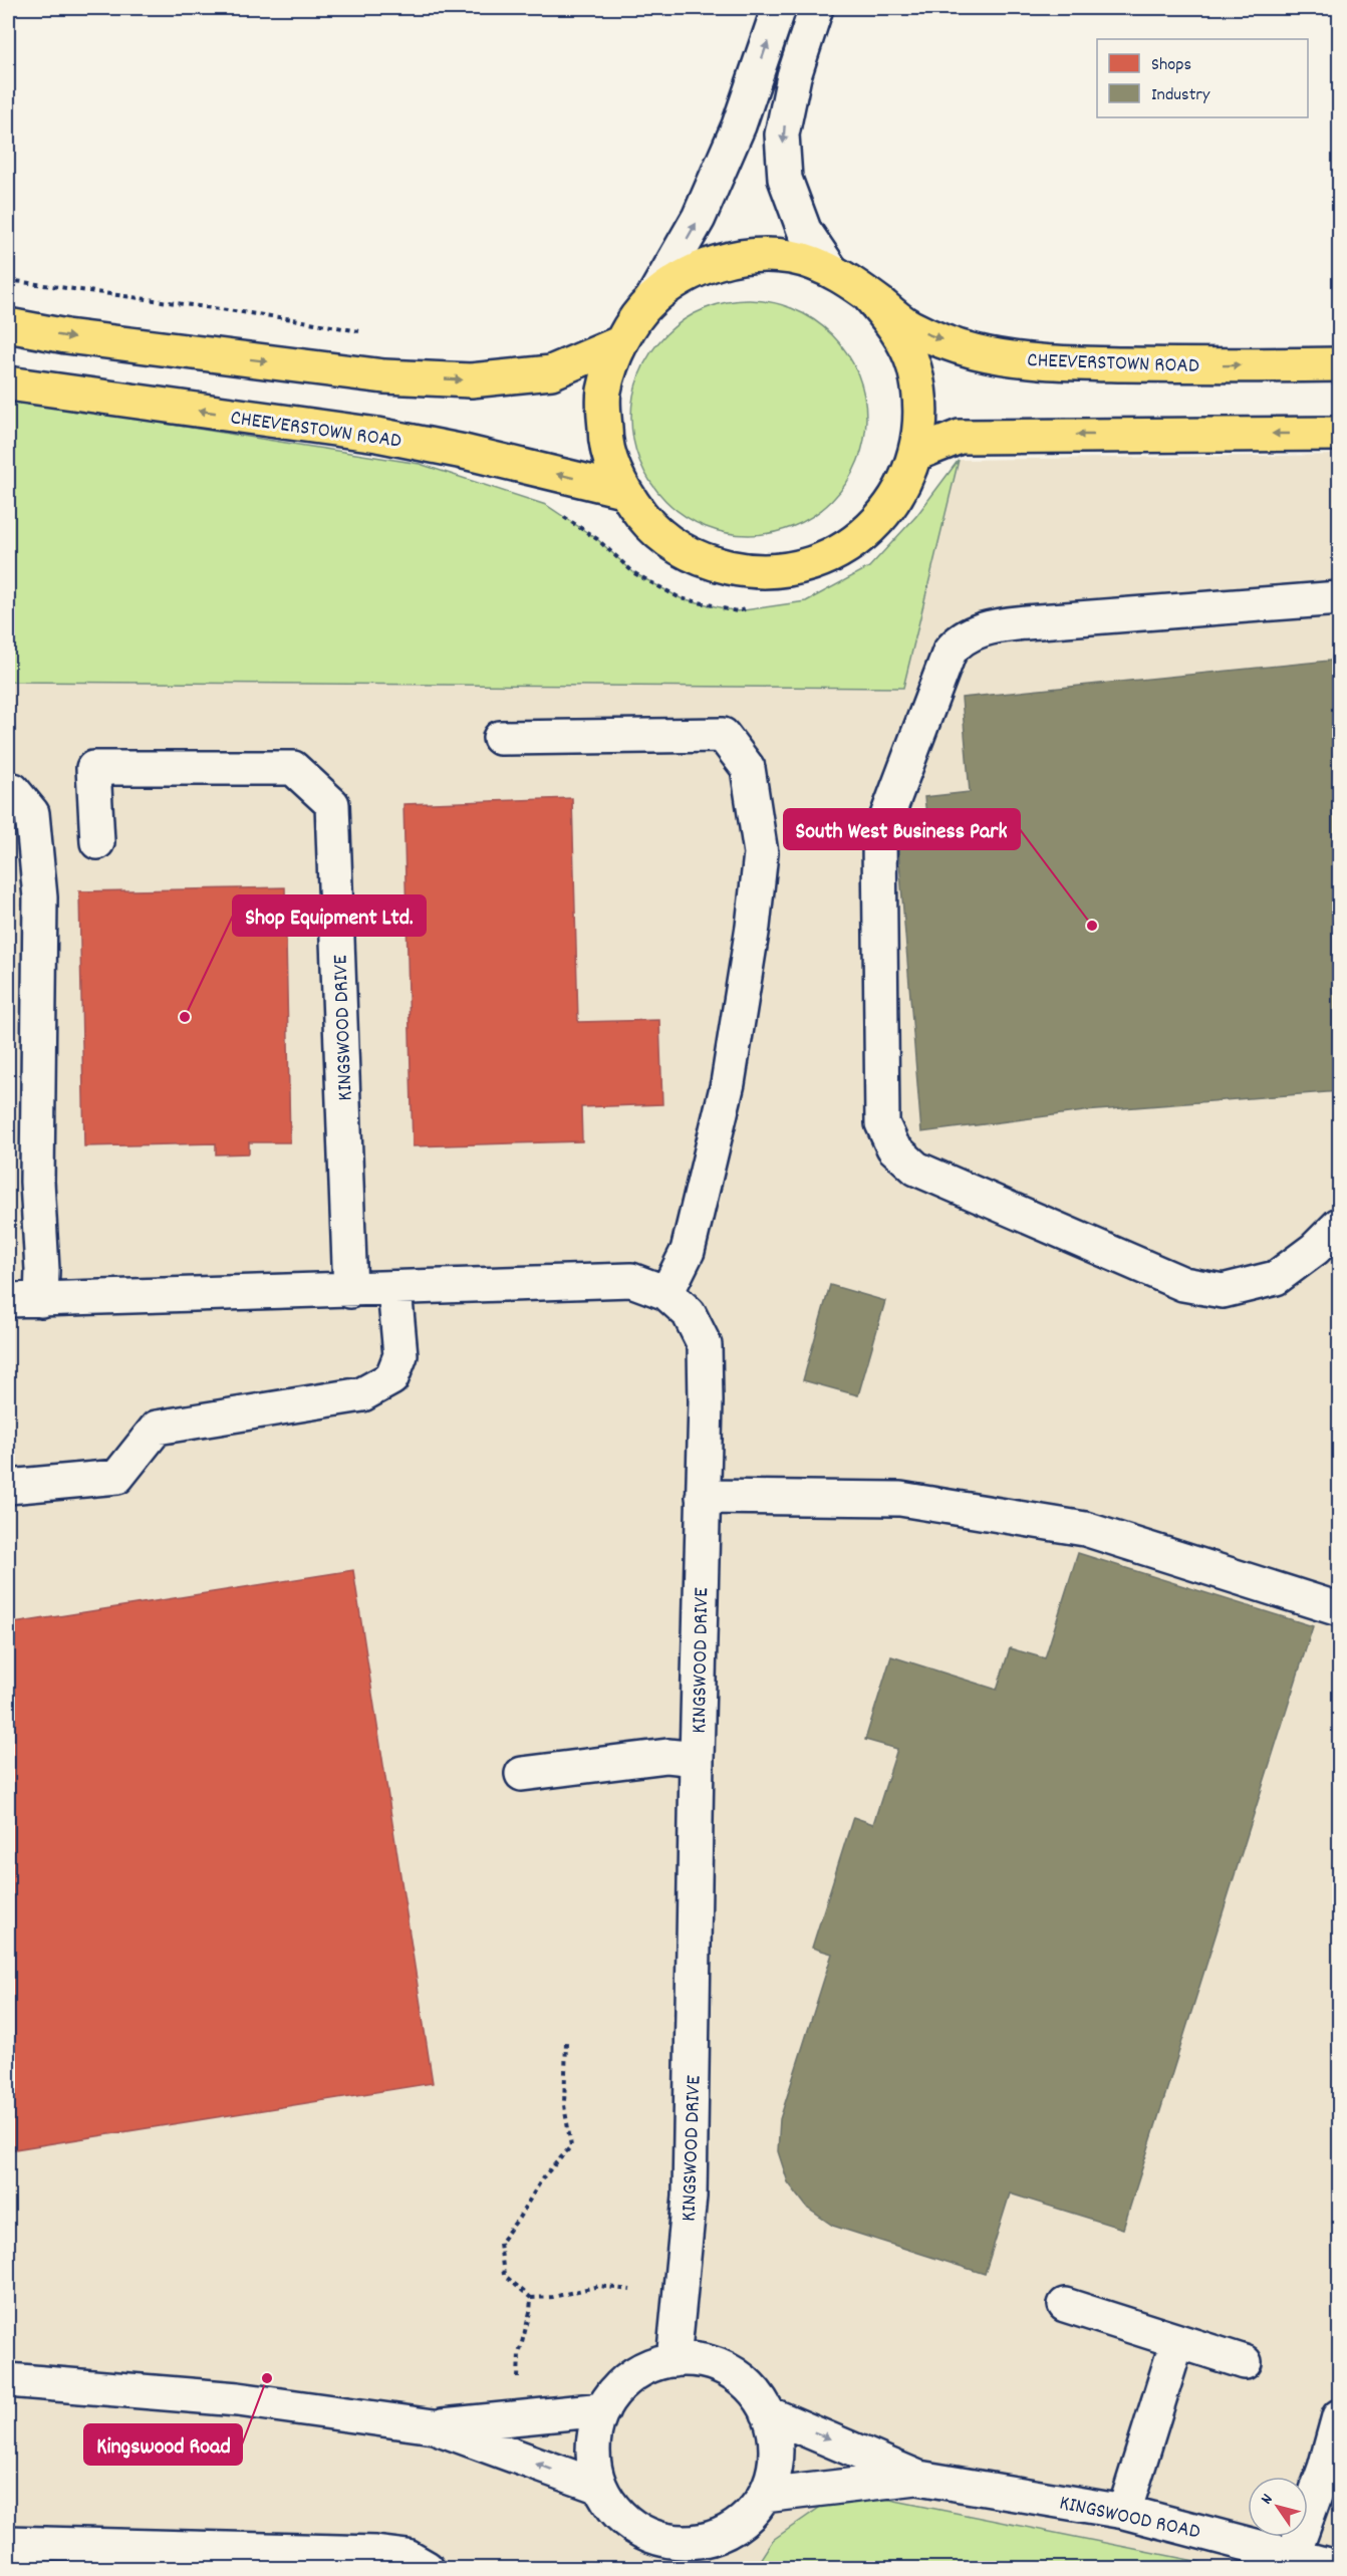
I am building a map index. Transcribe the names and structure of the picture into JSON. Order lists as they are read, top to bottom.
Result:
{
  "streets": {
    "main road": ["CHEEVERSTOWN ROAD"],
    "street": ["KINGSWOOD DRIVE", "KINGSWOOD ROAD"]
  },
  "crossings": [
    ["KINGSWOOD DRIVE", "KINGSWOOD ROAD"]
  ],
  "places": ["South West Business Park", "Shop Equipment Ltd.", "Kingswood Road"],
  "legend": ["Shops", "Industry"],
  "north": "top left"
}
